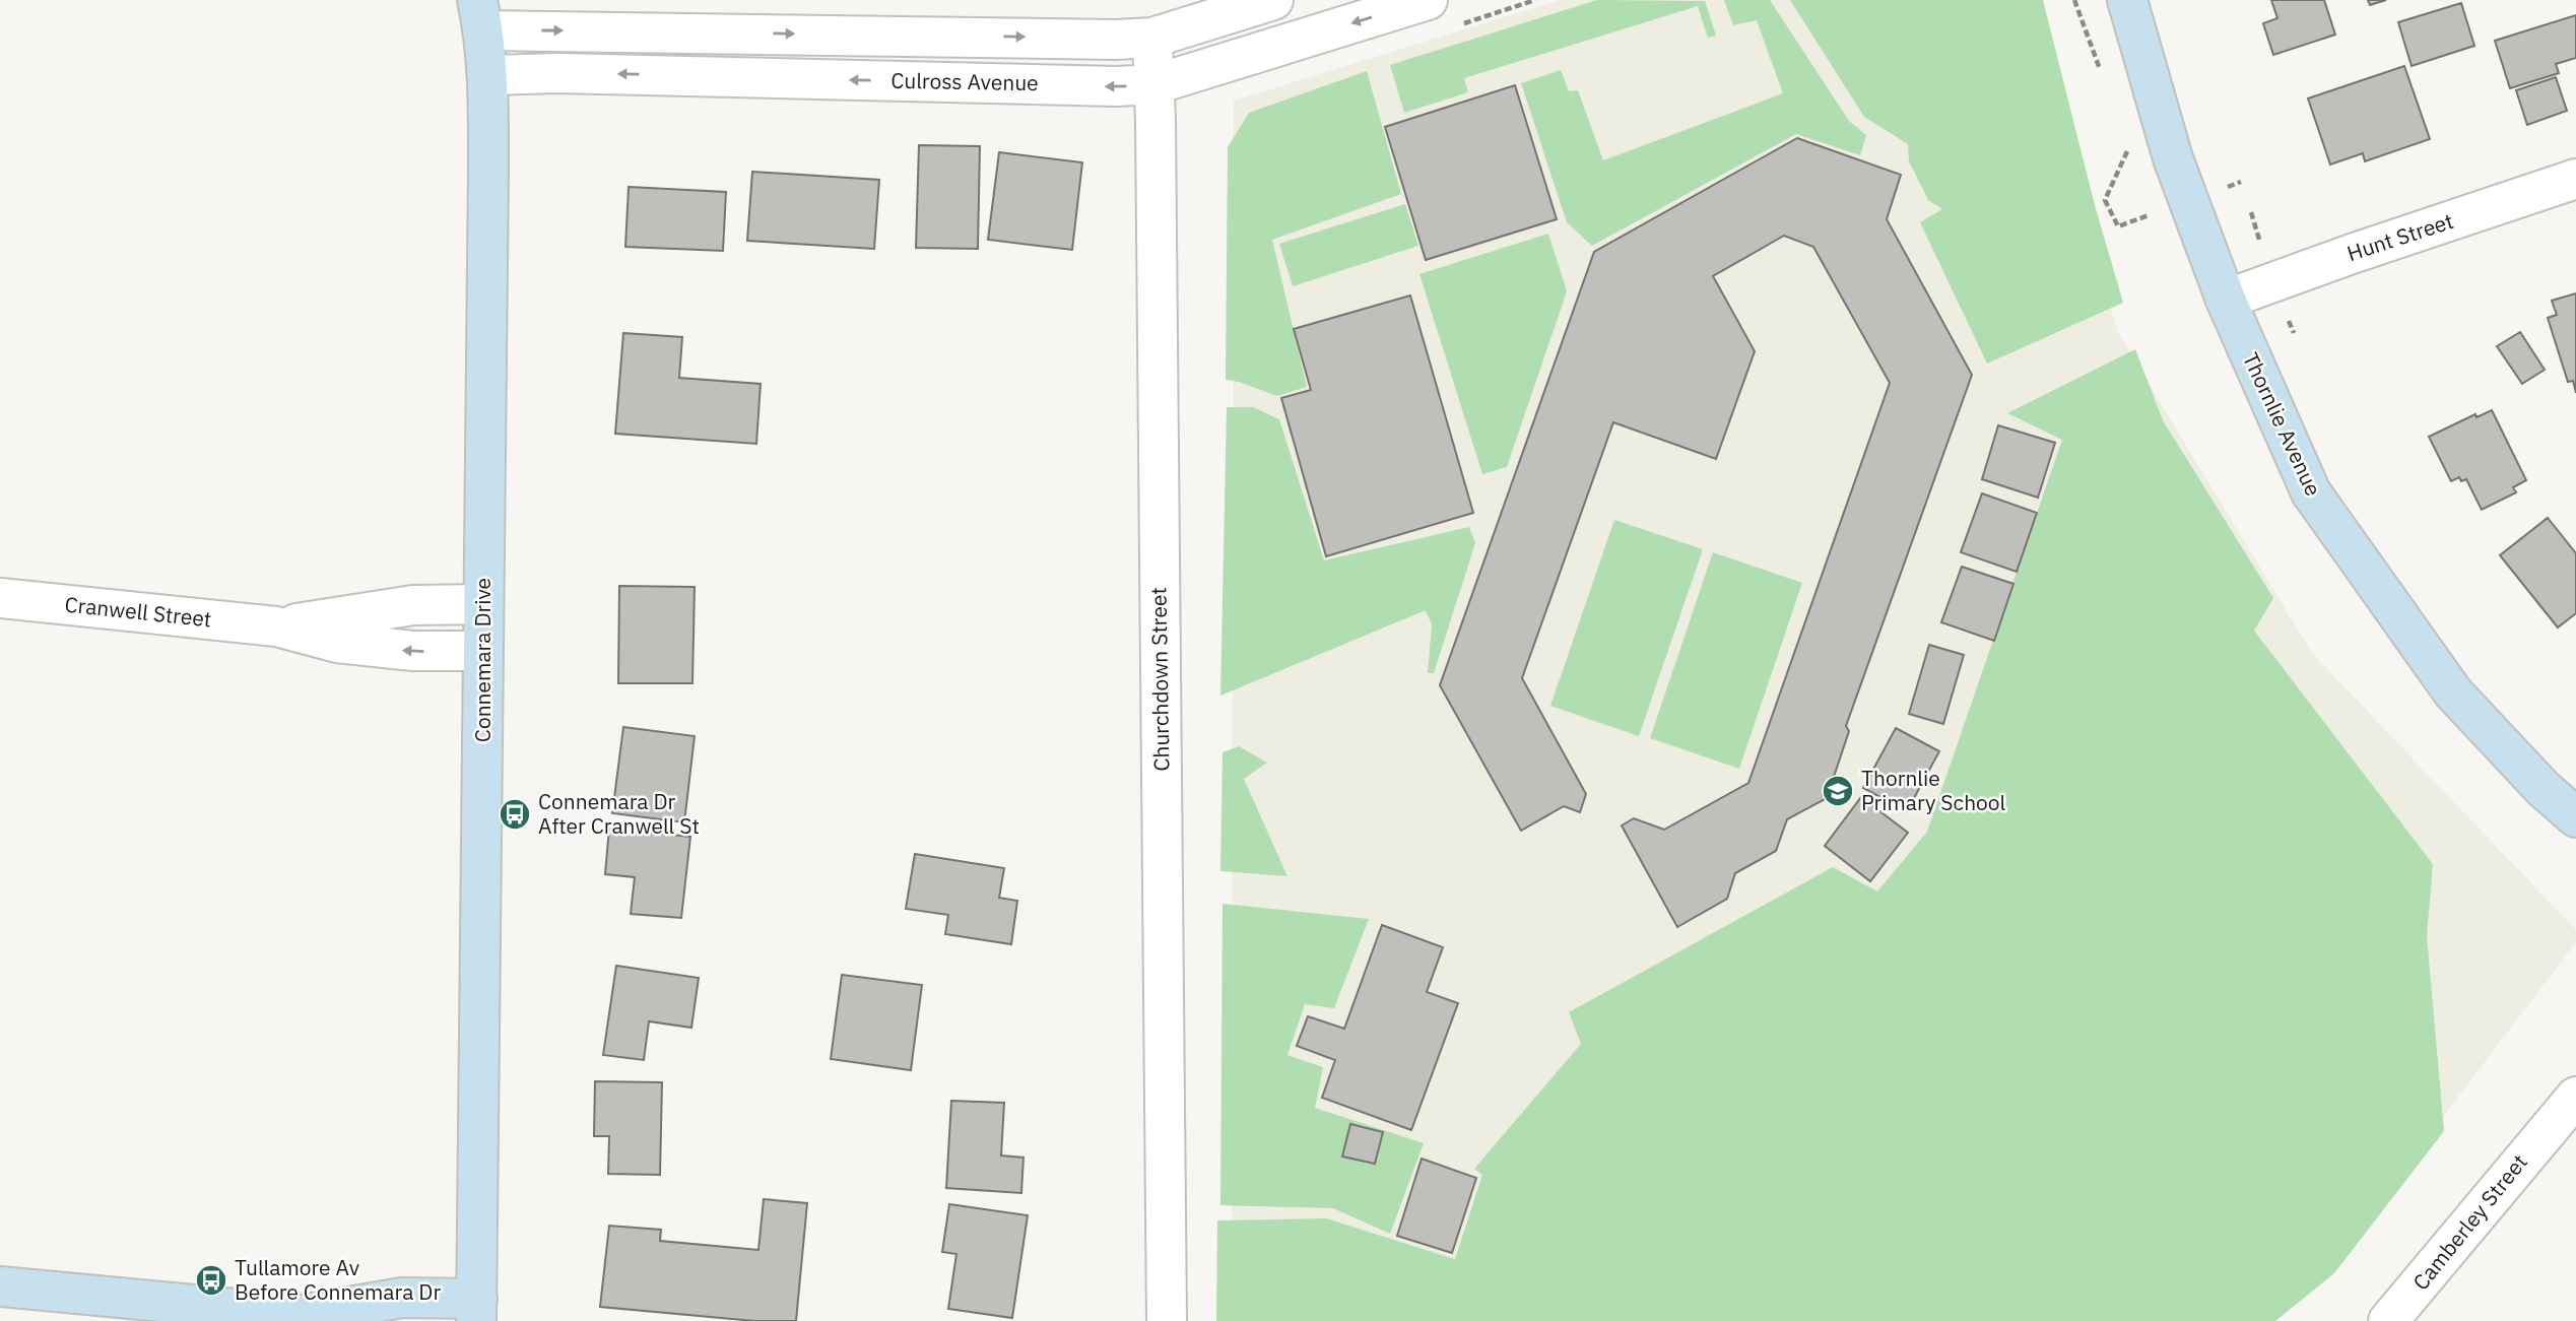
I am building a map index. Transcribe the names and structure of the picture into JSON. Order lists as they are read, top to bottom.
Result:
{
  "streets": {
    "street": [
      "Culross Avenue",
      "Hunt Street",
      "Thornlie Avenue",
      "Cranwell Street",
      "Connemara Drive",
      "Churchdown Street",
      "Camberley Street"
    ]
  },
  "crossings": [
    ["Culross Avenue", "Connemara Drive"],
    ["Culross Avenue", "Churchdown Street"],
    ["Hunt Street", "Thornlie Avenue"],
    ["Cranwell Street", "Connemara Drive"]
  ],
  "places": {
    "school or university": ["Thornlie Primary School"],
    "bus stop": ["Connemara Dr After Cranwell St", "Tullamore Av Before Connemara Dr"]
  }
}
